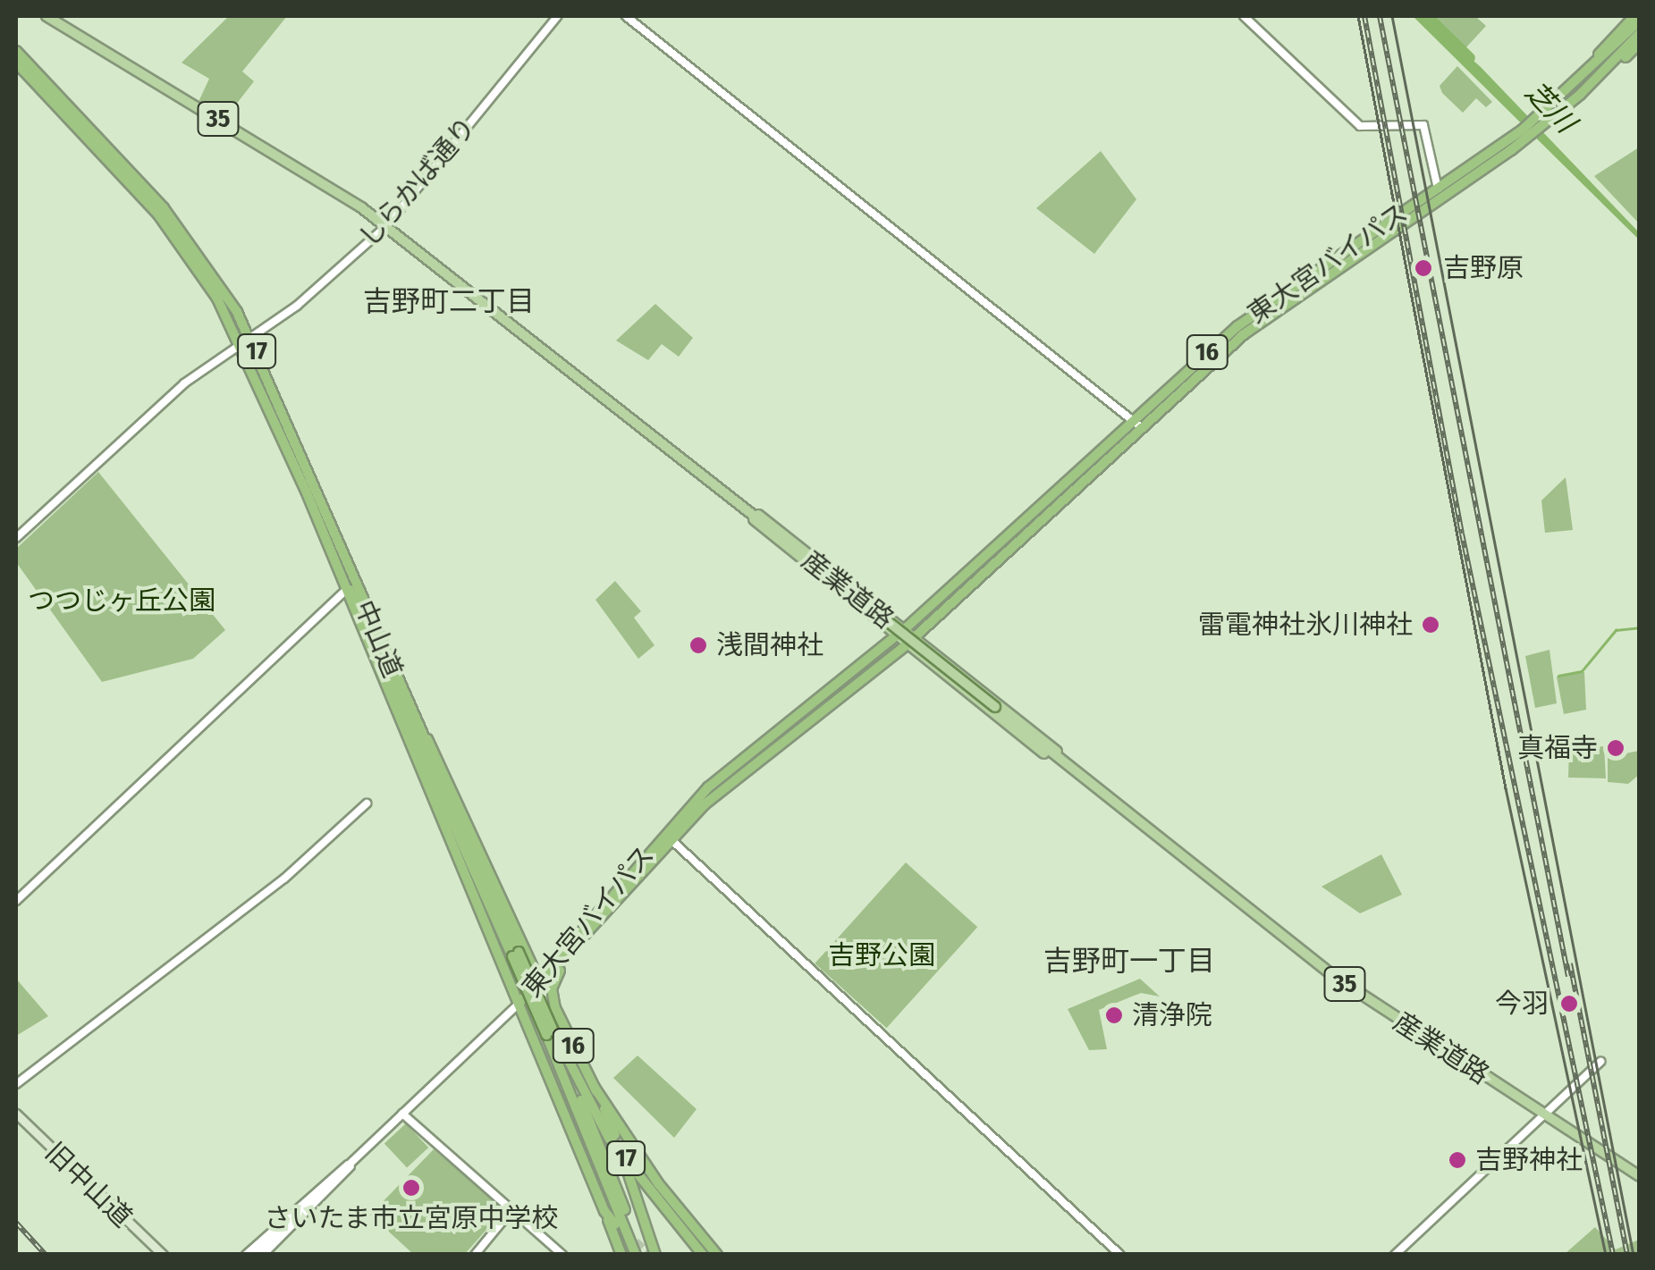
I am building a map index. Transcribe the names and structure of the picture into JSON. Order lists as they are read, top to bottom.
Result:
{
  "streets": {
    "highway": [
      "東大宮バイパス",
      "17",
      "16",
      "中山道"
    ],
    "main road": ["35", "産業道路", "旧中山道"],
    "street": ["しらかば通り"]
  },
  "crossings": [
    ["35", "東大宮バイパス"],
    ["35", "産業道路"],
    ["しらかば通り", "産業道路"],
    ["しらかば通り", "中山道"],
    ["東大宮バイパス", "16"],
    ["東大宮バイパス", "中山道"],
    ["17", "中山道"],
    ["16", "中山道"]
  ],
  "districts": ["吉野町二丁目", "吉野町一丁目"],
  "water": ["芝川"],
  "parks": ["つつじヶ丘公園", "吉野公園"],
  "places": [
    "吉野原",
    "雷電神社氷川神社",
    "浅間神社",
    "真福寺",
    "今羽",
    "清浄院",
    "吉野神社",
    "さいたま市立宮原中学校"
  ]
}
